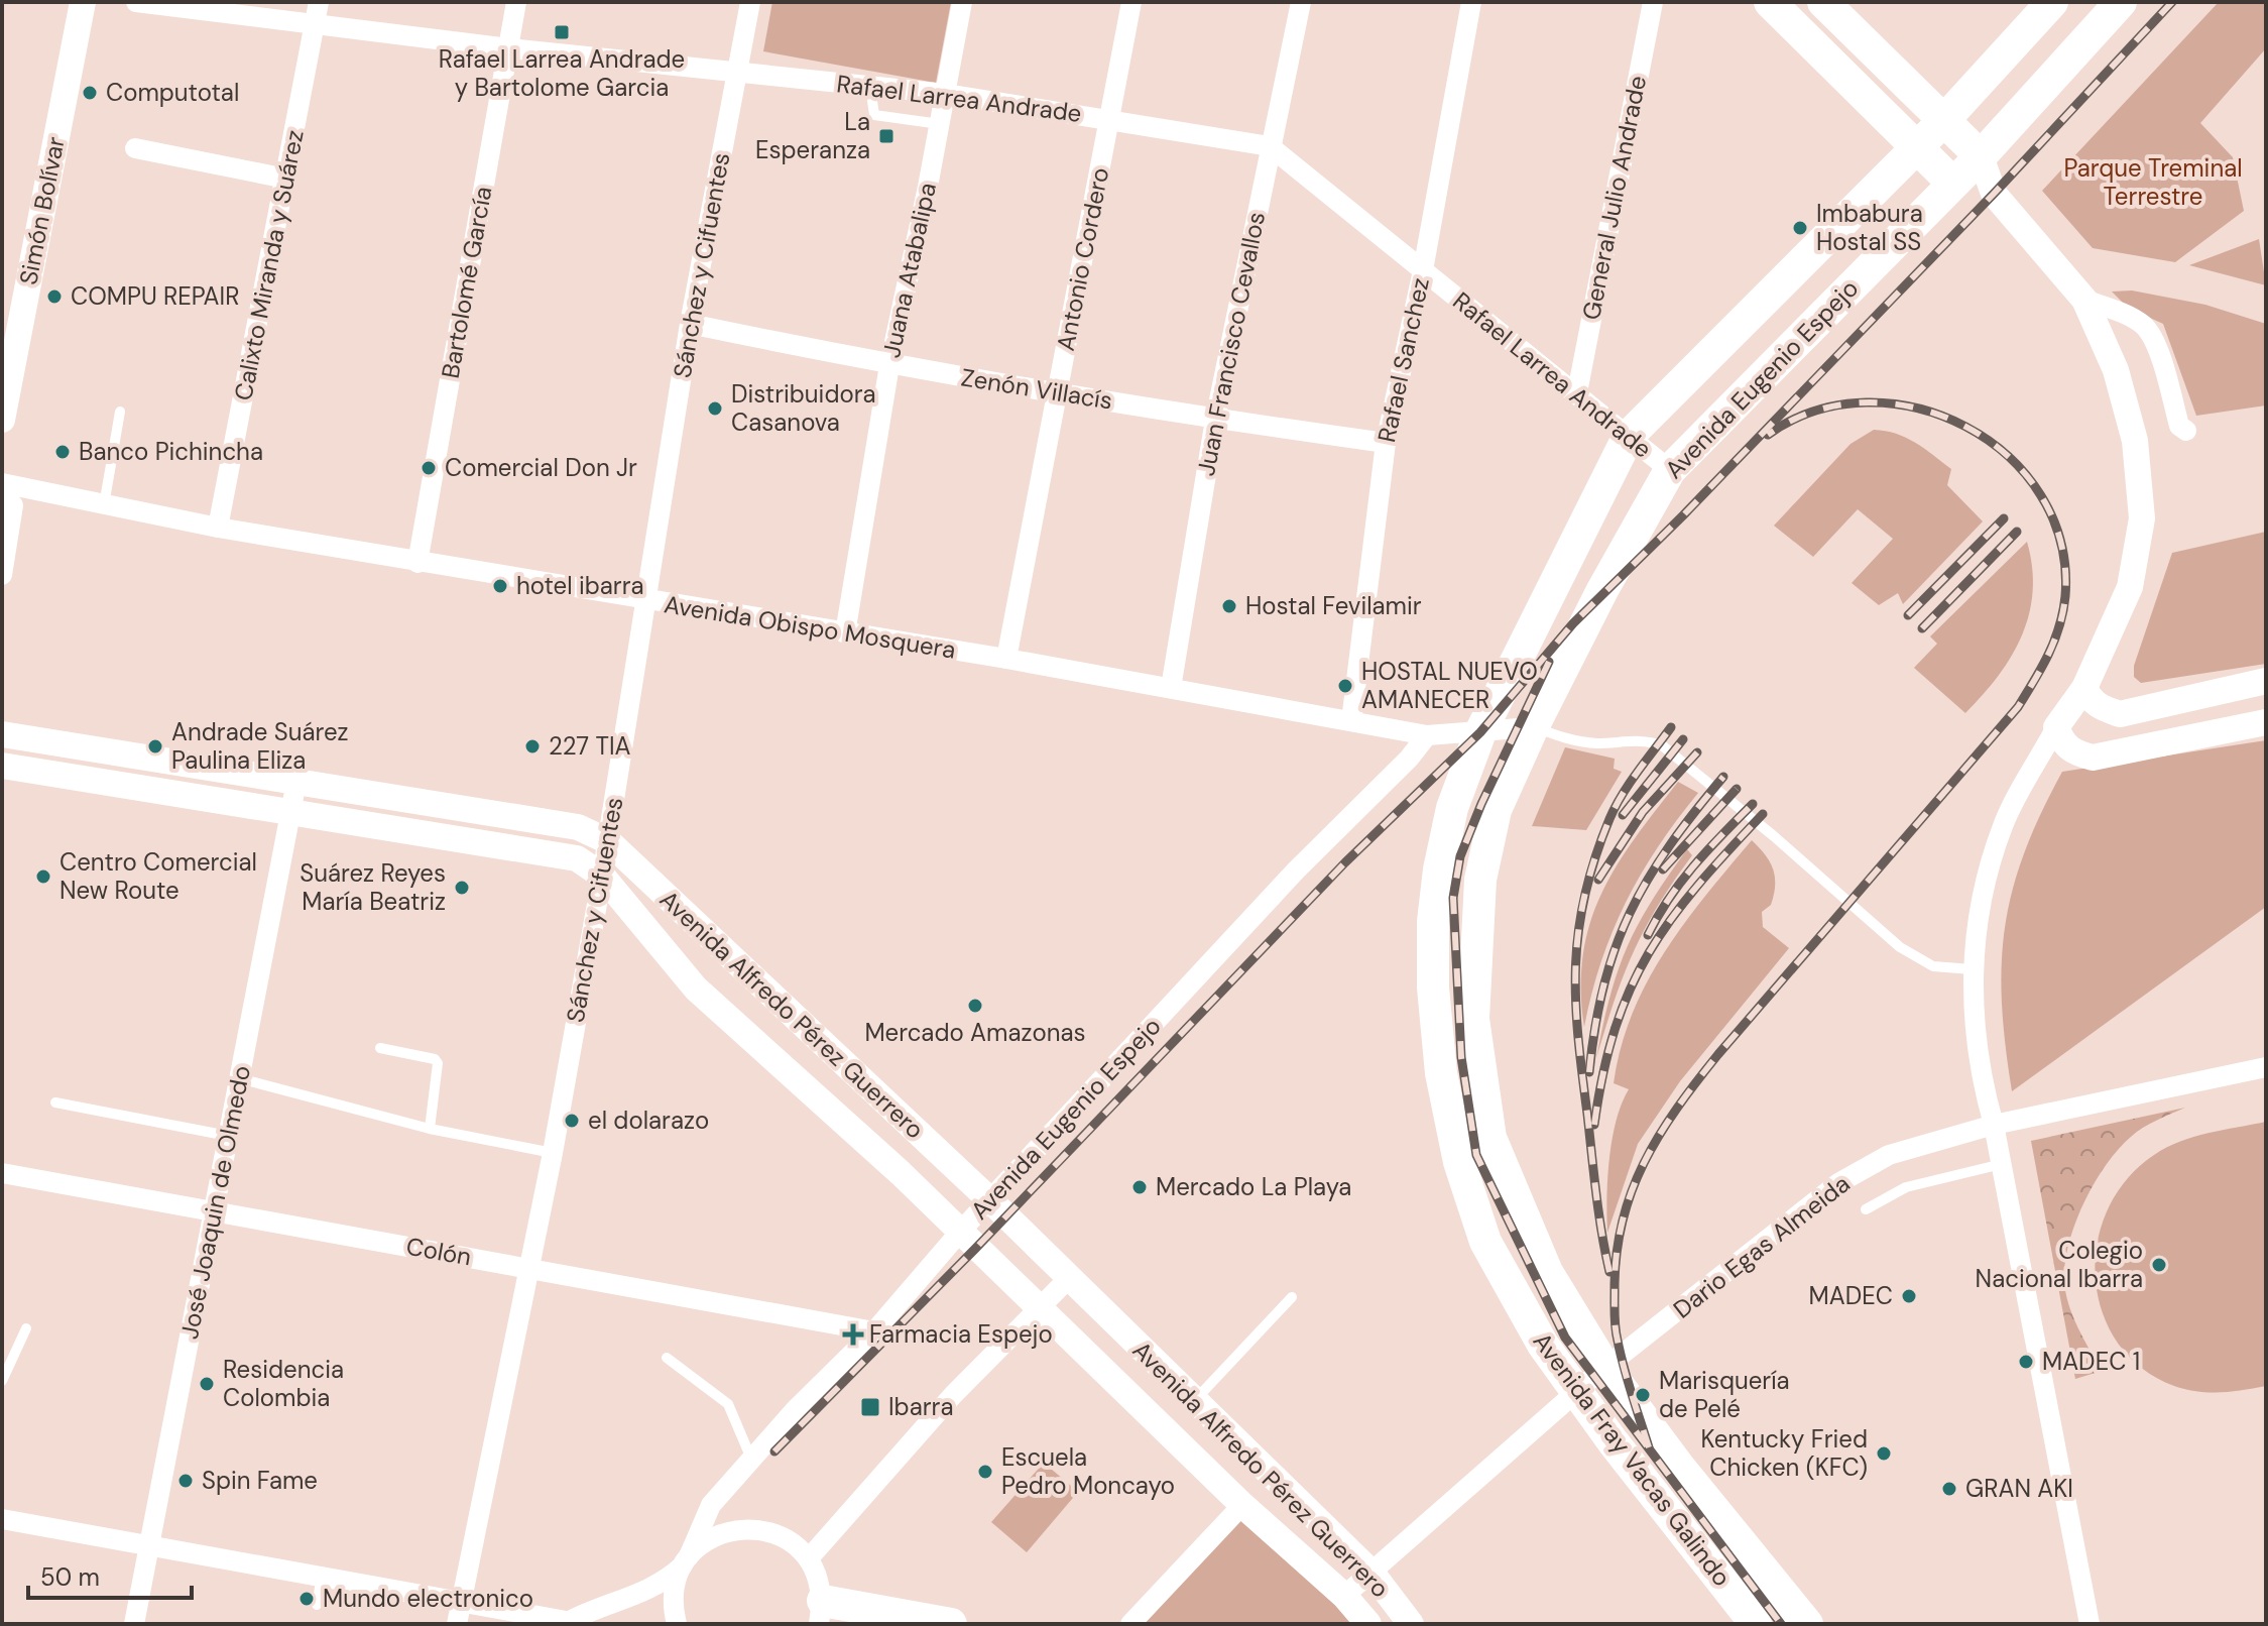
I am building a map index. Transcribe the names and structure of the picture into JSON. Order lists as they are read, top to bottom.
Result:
{
  "streets": {
    "main road": ["Avenida Eugenio Espejo", "Avenida Fray Vacas Galindo"],
    "street": [
      "Rafael Larrea Andrade",
      "General Julio Andrade",
      "Simón Bolívar",
      "Antonio Cordero",
      "Calixto Miranda y Suárez",
      "Sánchez y Cifuentes",
      "Juana Atabalipa",
      "Bartolomé García",
      "Juan Francisco Cevallos",
      "Rafael Sanchez",
      "Zenón Villacís",
      "Avenida Obispo Mosquera",
      "Avenida Alfredo Pérez Guerrero",
      "José Joaquin de Olmedo",
      "Dario Egas Almeida",
      "Colón"
    ]
  },
  "crossings": [
    ["Rafael Larrea Andrade", "General Julio Andrade"],
    ["Rafael Larrea Andrade", "Antonio Cordero"],
    ["Rafael Larrea Andrade", "Calixto Miranda y Suárez"],
    ["Rafael Larrea Andrade", "Sánchez y Cifuentes"],
    ["Rafael Larrea Andrade", "Juana Atabalipa"],
    ["Rafael Larrea Andrade", "Bartolomé García"],
    ["Rafael Larrea Andrade", "Juan Francisco Cevallos"],
    ["Rafael Larrea Andrade", "Rafael Sanchez"],
    ["Rafael Larrea Andrade", "Avenida Eugenio Espejo"],
    ["Antonio Cordero", "Zenón Villacís"],
    ["Antonio Cordero", "Avenida Obispo Mosquera"],
    ["Calixto Miranda y Suárez", "Avenida Obispo Mosquera"],
    ["Sánchez y Cifuentes", "Zenón Villacís"],
    ["Sánchez y Cifuentes", "Avenida Obispo Mosquera"],
    ["Sánchez y Cifuentes", "Avenida Alfredo Pérez Guerrero"],
    ["Sánchez y Cifuentes", "Colón"],
    ["Juana Atabalipa", "Zenón Villacís"],
    ["Juana Atabalipa", "Avenida Obispo Mosquera"],
    ["Bartolomé García", "Avenida Obispo Mosquera"],
    ["Juan Francisco Cevallos", "Zenón Villacís"],
    ["Juan Francisco Cevallos", "Avenida Obispo Mosquera"],
    ["Rafael Sanchez", "Zenón Villacís"],
    ["Rafael Sanchez", "Avenida Obispo Mosquera"],
    ["Avenida Eugenio Espejo", "Avenida Obispo Mosquera"],
    ["Avenida Eugenio Espejo", "Avenida Alfredo Pérez Guerrero"],
    ["Avenida Eugenio Espejo", "Colón"],
    ["Avenida Eugenio Espejo", "Avenida Fray Vacas Galindo"],
    ["Avenida Alfredo Pérez Guerrero", "José Joaquin de Olmedo"],
    ["Avenida Alfredo Pérez Guerrero", "Dario Egas Almeida"],
    ["José Joaquin de Olmedo", "Colón"],
    ["Dario Egas Almeida", "Avenida Fray Vacas Galindo"]
  ],
  "parks": ["Parque Treminal Terrestre"],
  "places": {
    "transit": ["Rafael Larrea Andrade y Bartolome Garcia", "La Esperanza", "Ibarra"],
    "other": [
      "Computotal",
      "Imbabura Hostal SS",
      "COMPU REPAIR",
      "Distribuidora Casanova",
      "Banco Pichincha",
      "Comercial Don Jr",
      "hotel ibarra",
      "Hostal Fevilamir",
      "HOSTAL NUEVO AMANECER",
      "Andrade Suárez Paulina Eliza",
      "227 TIA",
      "Centro Comercial New Route",
      "Suárez Reyes María Beatriz",
      "Mercado Amazonas",
      "el dolarazo",
      "Mercado La Playa",
      "Colegio Nacional Ibarra",
      "MADEC",
      "MADEC 1",
      "Residencia Colombia",
      "Marisquería de Pelé",
      "Kentucky Fried Chicken (KFC)",
      "Escuela Pedro Moncayo",
      "Spin Fame",
      "GRAN AKI",
      "Mundo electronico"
    ],
    "health": ["Farmacia Espejo"]
  },
  "scale_bar": "50 m"
}
